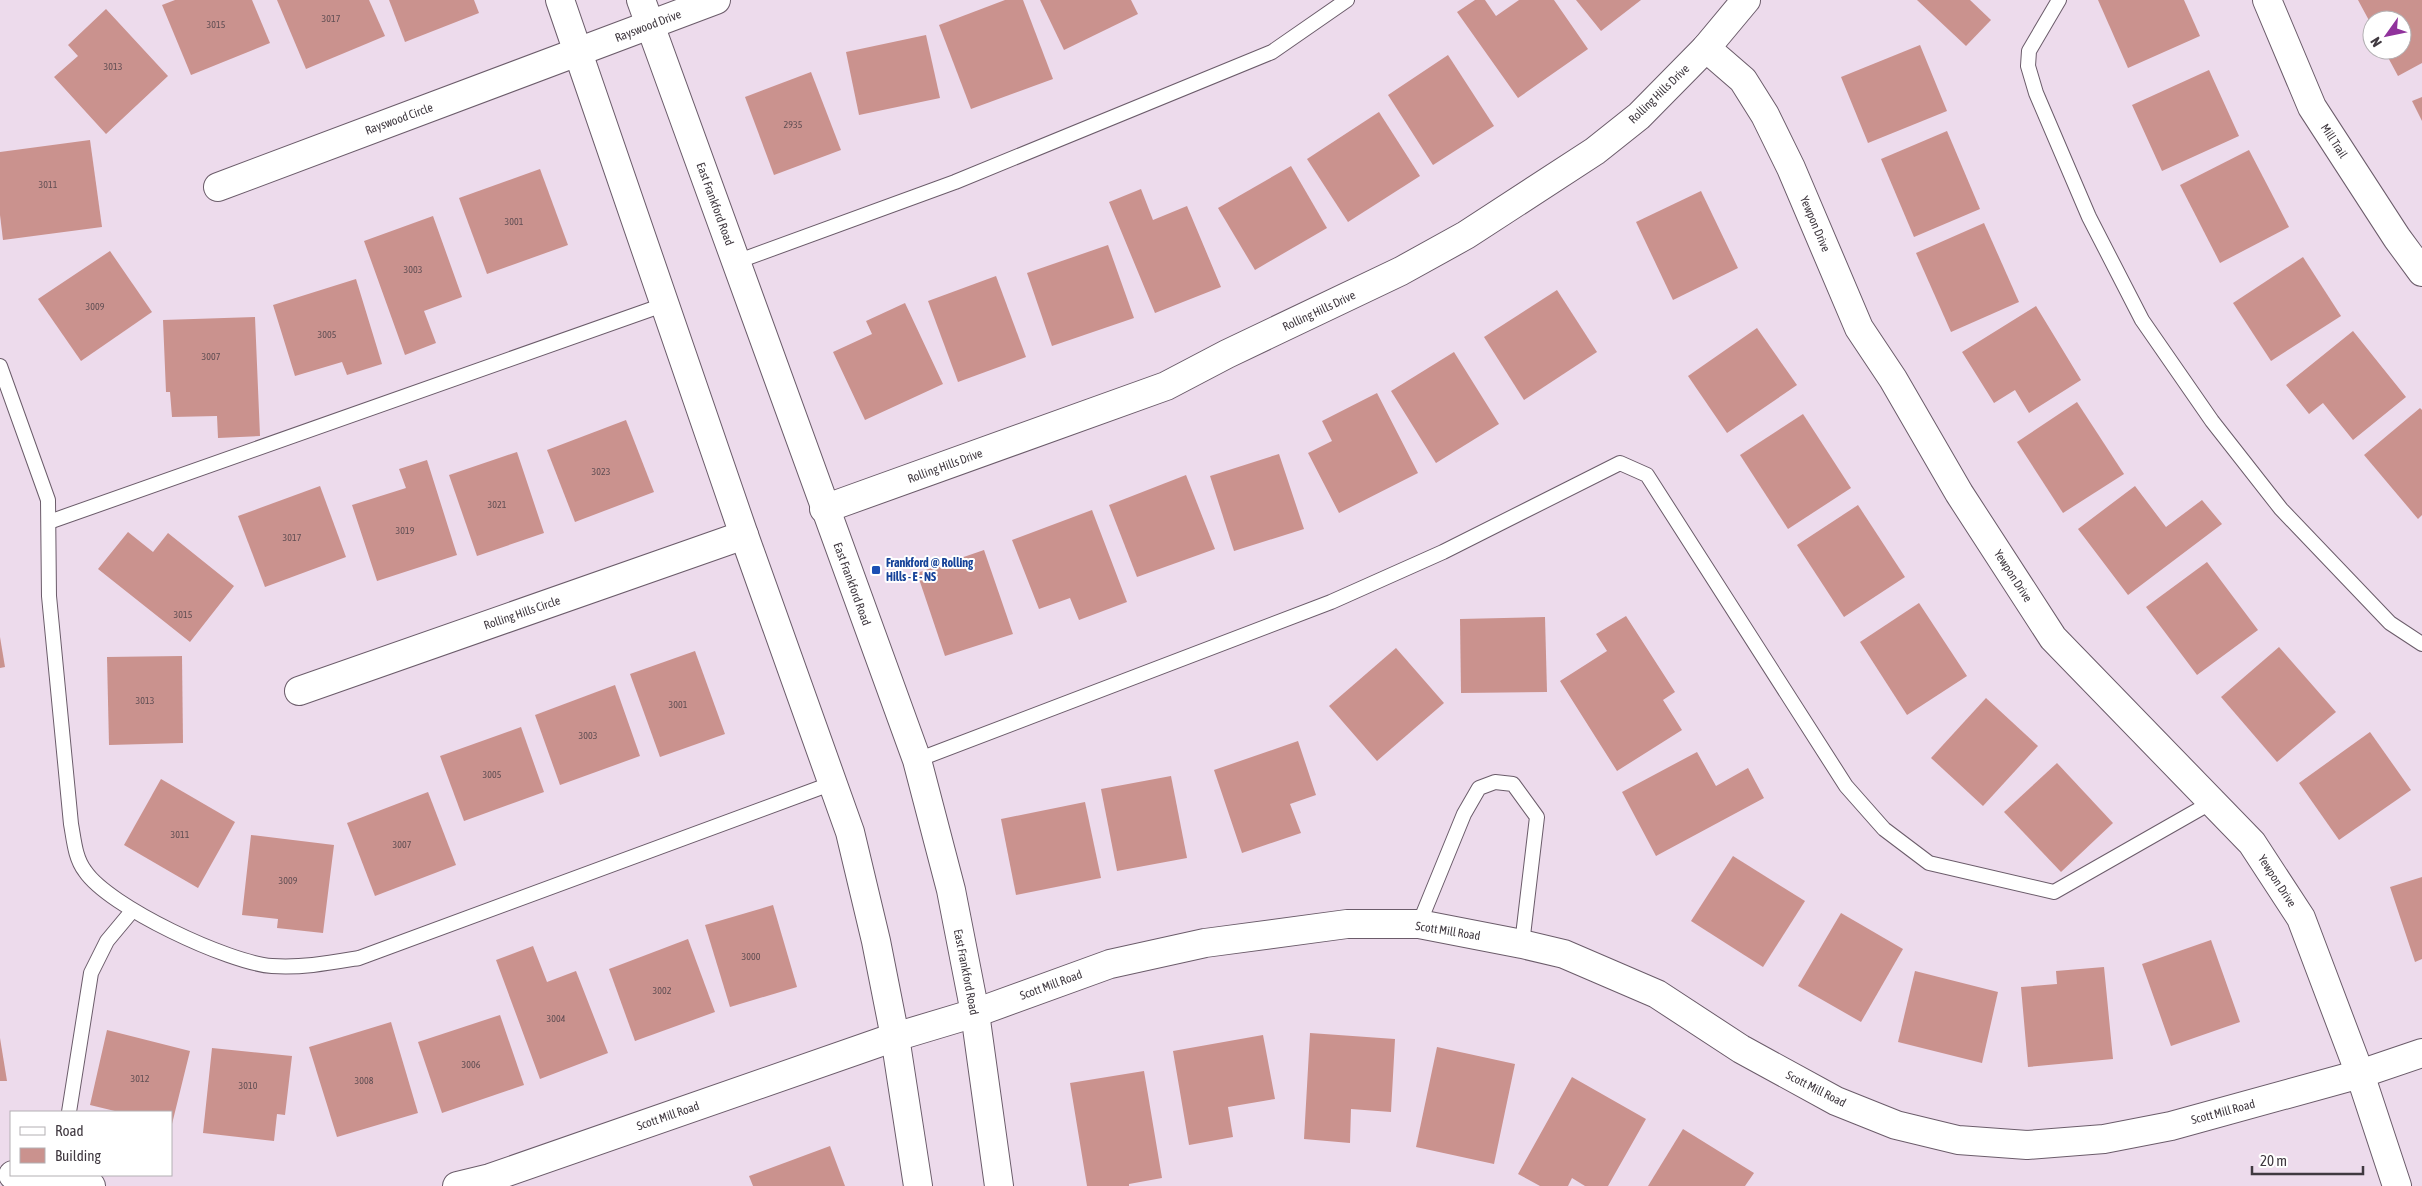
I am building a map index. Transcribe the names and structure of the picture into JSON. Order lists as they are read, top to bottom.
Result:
{
  "streets": {
    "street": [
      "Rayswood Drive",
      "Rolling Hills Drive",
      "Rayswood Circle",
      "Mill Trail",
      "East Frankford Road",
      "Yewpon Drive",
      "Rolling Hills Circle",
      "Scott Mill Road"
    ]
  },
  "crossings": [
    ["Rayswood Drive", "Rayswood Circle"],
    ["Rayswood Drive", "East Frankford Road"],
    ["Rolling Hills Drive", "East Frankford Road"],
    ["Rolling Hills Drive", "Yewpon Drive"],
    ["East Frankford Road", "Scott Mill Road"],
    ["Yewpon Drive", "Scott Mill Road"]
  ],
  "places": {
    "transit": ["Frankford @ Rolling Hills - E - NS"]
  },
  "house_numbers": [
    "3017",
    "3015",
    "3013",
    "2935",
    "3011",
    "3001",
    "3003",
    "3009",
    "3005",
    "3007",
    "3023",
    "3021",
    "3019",
    "3017",
    "3015",
    "3013",
    "3001",
    "3003",
    "3005",
    "3011",
    "3007",
    "3009",
    "3000",
    "3002",
    "3004",
    "3006",
    "3012",
    "3008",
    "3010"
  ],
  "legend": ["Road", "Building"],
  "scale_bar": "20 m",
  "north": "bottom left"
}
